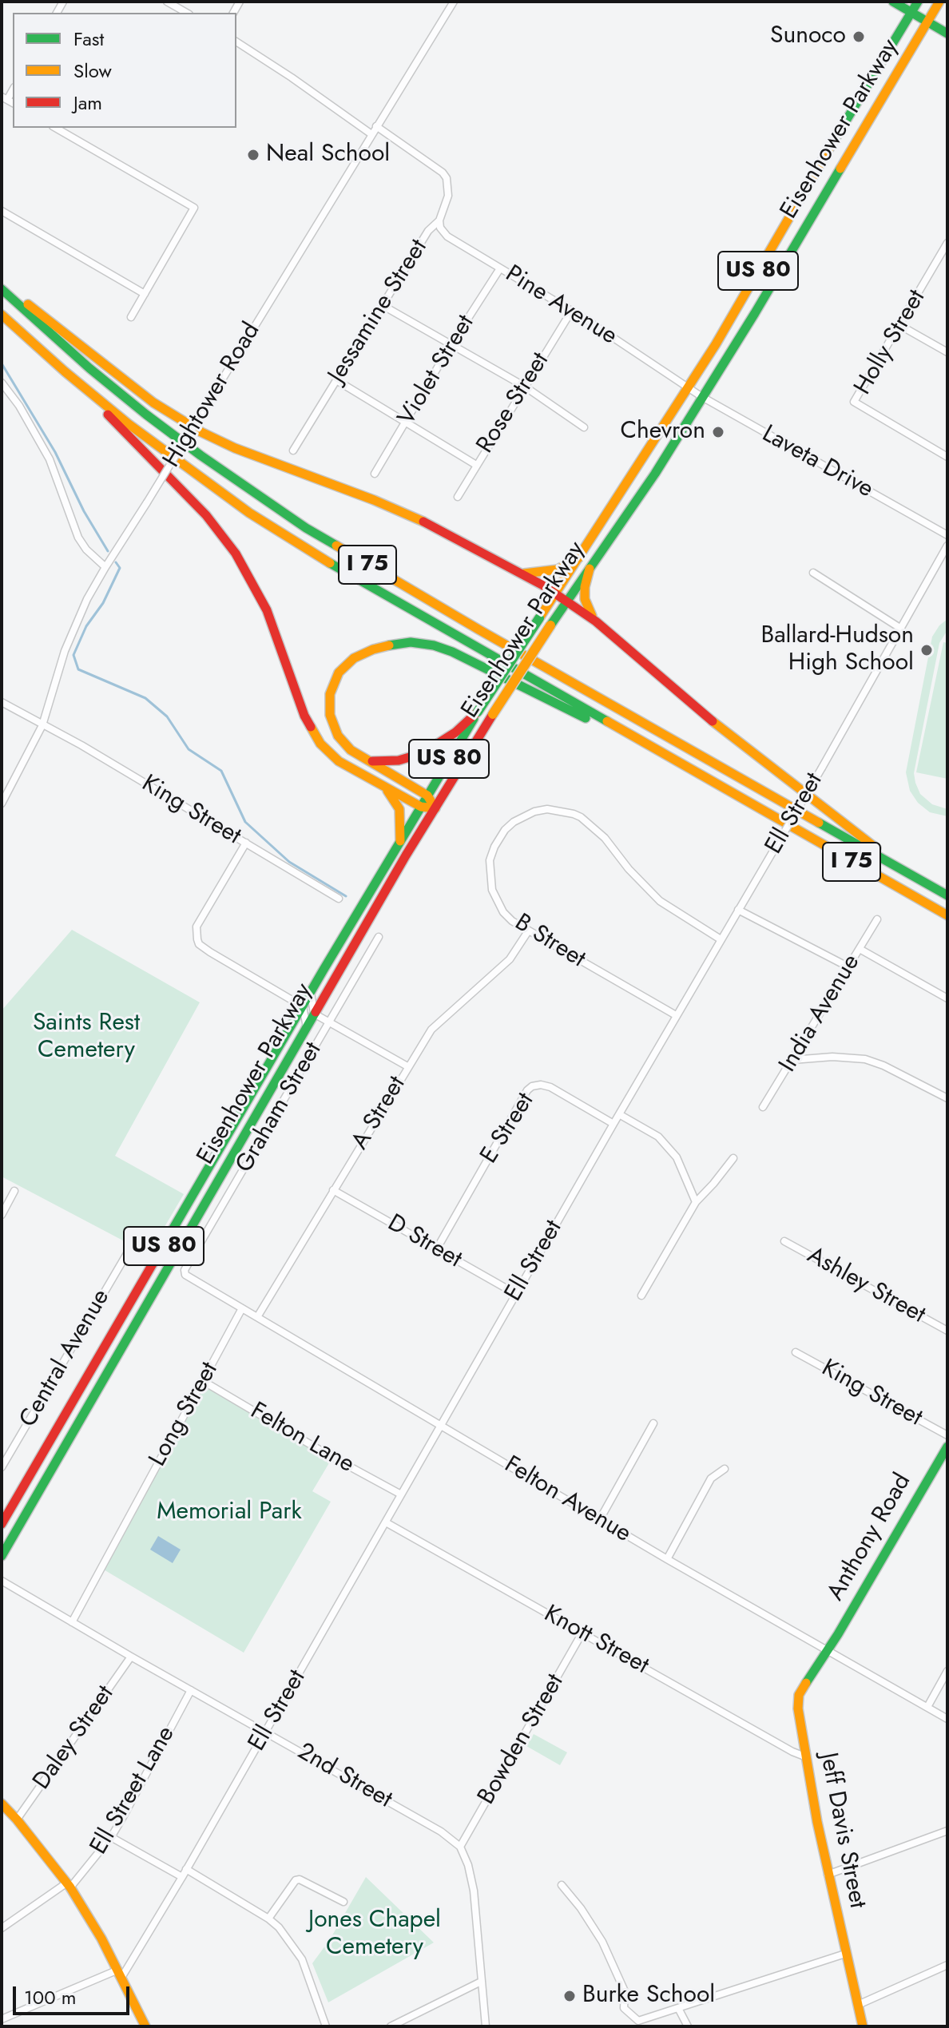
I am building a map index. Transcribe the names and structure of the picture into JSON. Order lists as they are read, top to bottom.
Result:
{
  "streets": {
    "main road": [
      "Eisenhower Parkway",
      "US 80",
      "I 75",
      "Anthony Road",
      "Jeff Davis Street"
    ],
    "street": [
      "Pine Avenue",
      "Jessamine Street",
      "Holly Street",
      "Violet Street",
      "Hightower Road",
      "Rose Street",
      "Laveta Drive",
      "King Street",
      "Ell Street",
      "B Street",
      "India Avenue",
      "Graham Street",
      "A Street",
      "E Street",
      "D Street",
      "Ashley Street",
      "Central Avenue",
      "Long Street",
      "Felton Lane",
      "Felton Avenue",
      "Knott Street",
      "Daley Street",
      "Bowden Street",
      "2nd Street",
      "Ell Street Lane"
    ]
  },
  "crossings": [
    ["Eisenhower Parkway", "Pine Avenue"],
    ["Eisenhower Parkway", "Laveta Drive"],
    ["Pine Avenue", "Jessamine Street"],
    ["Pine Avenue", "Violet Street"],
    ["Pine Avenue", "Rose Street"],
    ["Pine Avenue", "Laveta Drive"],
    ["Jessamine Street", "Hightower Road"],
    ["Hightower Road", "King Street"],
    ["Ell Street", "B Street"],
    ["Ell Street", "E Street"],
    ["Ell Street", "D Street"],
    ["Ell Street", "Felton Lane"],
    ["Ell Street", "Felton Avenue"],
    ["Ell Street", "Knott Street"],
    ["Ell Street", "2nd Street"],
    ["B Street", "A Street"],
    ["Graham Street", "Felton Avenue"],
    ["A Street", "D Street"],
    ["A Street", "Felton Avenue"],
    ["E Street", "D Street"],
    ["Long Street", "Felton Lane"],
    ["Long Street", "Felton Avenue"],
    ["Long Street", "2nd Street"],
    ["Felton Avenue", "Anthony Road"],
    ["Felton Avenue", "Jeff Davis Street"],
    ["Anthony Road", "Jeff Davis Street"],
    ["Knott Street", "Bowden Street"],
    ["Knott Street", "Jeff Davis Street"],
    ["Daley Street", "2nd Street"],
    ["Bowden Street", "2nd Street"],
    ["2nd Street", "Ell Street Lane"]
  ],
  "parks": ["Saints Rest Cemetery", "Memorial Park", "Jones Chapel Cemetery"],
  "places": [
    "Sunoco",
    "Neal School",
    "Chevron",
    "Ballard-Hudson High School",
    "Burke School"
  ],
  "legend": ["Fast", "Slow", "Jam"],
  "scale_bar": "100 m"
}
